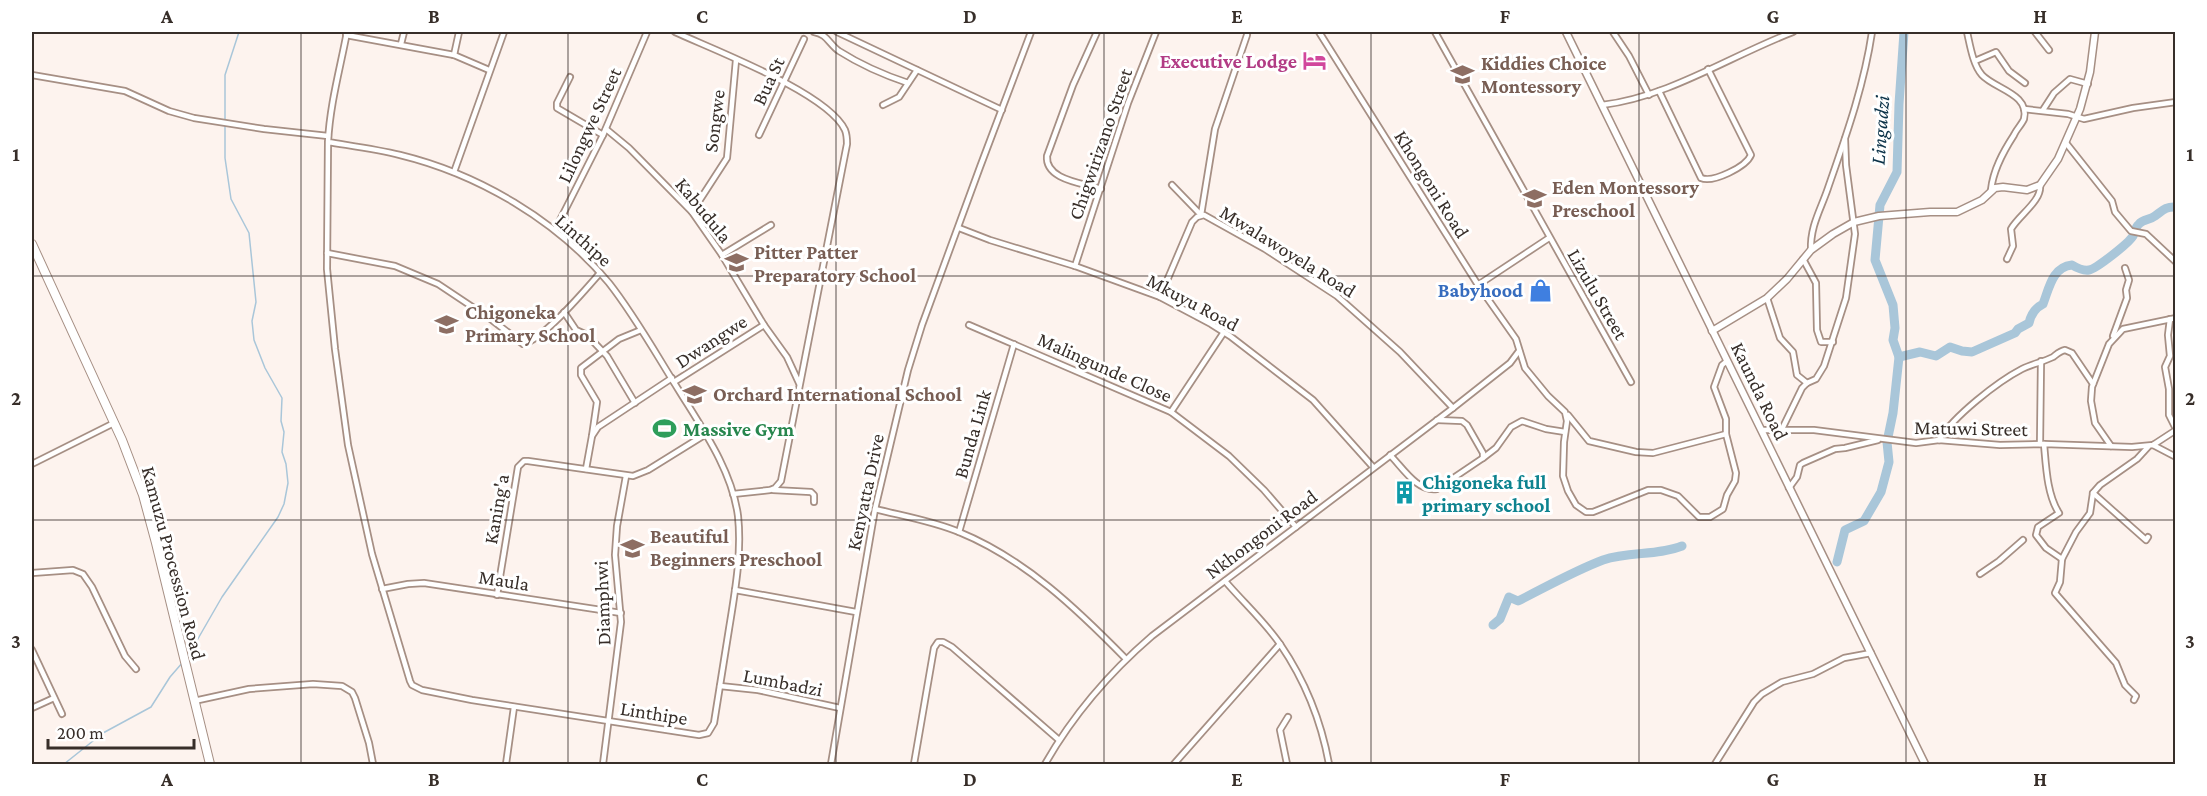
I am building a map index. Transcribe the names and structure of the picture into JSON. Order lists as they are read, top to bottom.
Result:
{
  "streets": {
    "highway": ["Kamuzu Procession Road"],
    "main road": ["Kaunda Road"],
    "street": [
      "Bua St",
      "Songwe",
      "Lilongwe Street",
      "Chigwirizano Street",
      "Khongoni Road",
      "Kabudula",
      "Linthipe",
      "Mwalawoyela Road",
      "Lizulu Street",
      "Mkuyu Road",
      "Dwangwe",
      "Malingunde Close",
      "Matuwi Street",
      "Bunda Link",
      "Kenyatta Drive",
      "Kaning'a",
      "Nkhongoni Road",
      "Maula",
      "Diamphwi",
      "Lumbadzi"
    ]
  },
  "crossings": [
    ["Songwe", "Kabudula"],
    ["Lilongwe Street", "Kabudula"],
    ["Lilongwe Street", "Linthipe"],
    ["Chigwirizano Street", "Mkuyu Road"],
    ["Khongoni Road", "Nkhongoni Road"],
    ["Kabudula", "Dwangwe"],
    ["Linthipe", "Dwangwe"],
    ["Linthipe", "Maula"],
    ["Linthipe", "Diamphwi"],
    ["Linthipe", "Lumbadzi"],
    ["Mwalawoyela Road", "Mkuyu Road"],
    ["Mwalawoyela Road", "Nkhongoni Road"],
    ["Mkuyu Road", "Kenyatta Drive"],
    ["Mkuyu Road", "Nkhongoni Road"],
    ["Malingunde Close", "Bunda Link"],
    ["Malingunde Close", "Nkhongoni Road"],
    ["Kaunda Road", "Matuwi Street"],
    ["Kenyatta Drive", "Lumbadzi"],
    ["Kaning'a", "Maula"],
    ["Kaning'a", "Diamphwi"],
    ["Maula", "Diamphwi"]
  ],
  "water": ["Lingadzi"],
  "places": {
    "hotel": ["Executive Lodge"],
    "school or university": [
      "Kiddies Choice Montessory",
      "Eden Montessory Preschool",
      "Pitter Patter Preparatory School",
      "Chigoneka Primary School",
      "Orchard International School",
      "Beautiful Beginners Preschool"
    ],
    "shop": ["Babyhood"],
    "sports": ["Massive Gym"],
    "building": ["Chigoneka full primary school"]
  },
  "scale_bar": "200 m",
  "grid": {
    "columns": [
      "A",
      "B",
      "C",
      "D",
      "E",
      "F",
      "G",
      "H"
    ],
    "rows": ["1", "2", "3"]
  }
}
